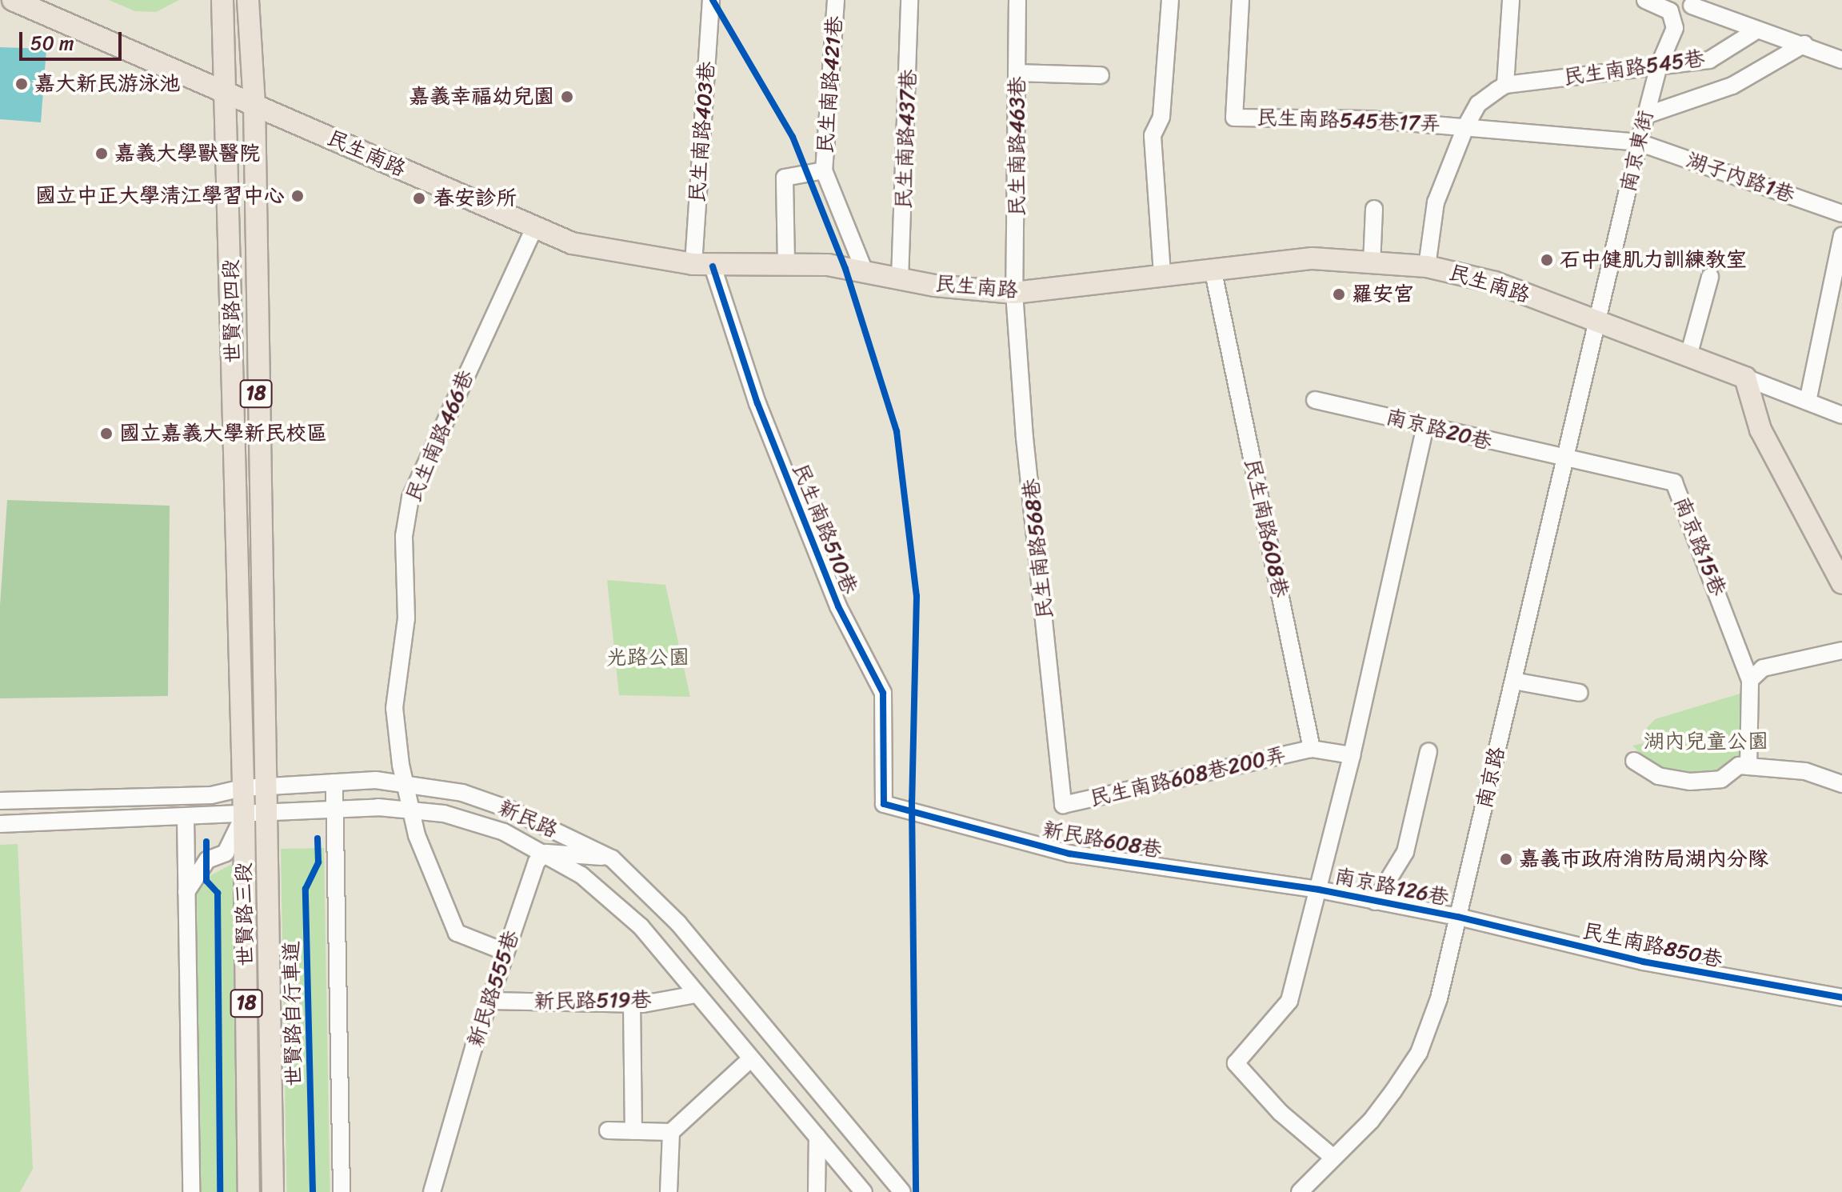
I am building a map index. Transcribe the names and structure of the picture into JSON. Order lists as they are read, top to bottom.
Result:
{
  "streets": {
    "main road": [
      "民生南路",
      "世賢路四段",
      "18",
      "世賢路三段"
    ],
    "street": [
      "民生南路545巷",
      "民生南路421巷",
      "民生南路545巷17弄",
      "民生南路403巷",
      "民生南路437巷",
      "民生南路463巷",
      "南京東街",
      "湖子內路1巷",
      "南京路20巷",
      "民生南路466巷",
      "民生南路608巷",
      "民生南路510巷",
      "南京路15巷",
      "民生南路568巷",
      "民生南路608巷200弄",
      "南京路",
      "新民路",
      "新民路608巷",
      "南京路126巷",
      "民生南路850巷",
      "新民路555巷",
      "新民路519巷"
    ],
    "cycle path": ["世賢路自行車道"]
  },
  "crossings": [
    ["民生南路545巷", "民生南路545巷17弄"],
    ["民生南路545巷", "南京東街"],
    ["民生南路545巷", "民生南路"],
    ["民生南路545巷", "湖子內路1巷"],
    ["民生南路421巷", "民生南路"],
    ["民生南路545巷17弄", "湖子內路1巷"],
    ["民生南路403巷", "民生南路"],
    ["民生南路403巷", "民生南路510巷"],
    ["民生南路437巷", "民生南路"],
    ["民生南路463巷", "民生南路"],
    ["民生南路463巷", "民生南路568巷"],
    ["南京東街", "民生南路"],
    ["南京東街", "湖子內路1巷"],
    ["南京東街", "南京路"],
    ["民生南路", "世賢路四段"],
    ["民生南路", "民生南路466巷"],
    ["民生南路", "民生南路608巷"],
    ["民生南路", "民生南路510巷"],
    ["民生南路", "民生南路568巷"],
    ["民生南路", "南京路"],
    ["世賢路四段", "新民路"],
    ["世賢路四段", "世賢路三段"],
    ["南京路20巷", "南京路15巷"],
    ["南京路20巷", "南京路"],
    ["民生南路466巷", "新民路"],
    ["民生南路466巷", "新民路555巷"],
    ["民生南路608巷", "民生南路608巷200弄"],
    ["民生南路510巷", "新民路608巷"],
    ["南京路15巷", "南京路"],
    ["民生南路568巷", "民生南路608巷200弄"],
    ["南京路", "南京路126巷"],
    ["南京路", "民生南路850巷"],
    ["新民路", "世賢路三段"],
    ["新民路", "新民路555巷"],
    ["新民路", "新民路519巷"],
    ["新民路608巷", "南京路126巷"],
    ["南京路126巷", "民生南路850巷"],
    ["新民路555巷", "新民路519巷"]
  ],
  "parks": ["光路公園", "湖內兒童公園"],
  "places": [
    "嘉大新民游泳池",
    "嘉義幸福幼兒園",
    "嘉義大學獸醫院",
    "國立中正大學清江學習中心",
    "春安診所",
    "石中健肌力訓練教室",
    "羅安宮",
    "國立嘉義大學新民校區",
    "嘉義市政府消防局湖內分隊"
  ],
  "scale_bar": "50 m"
}
